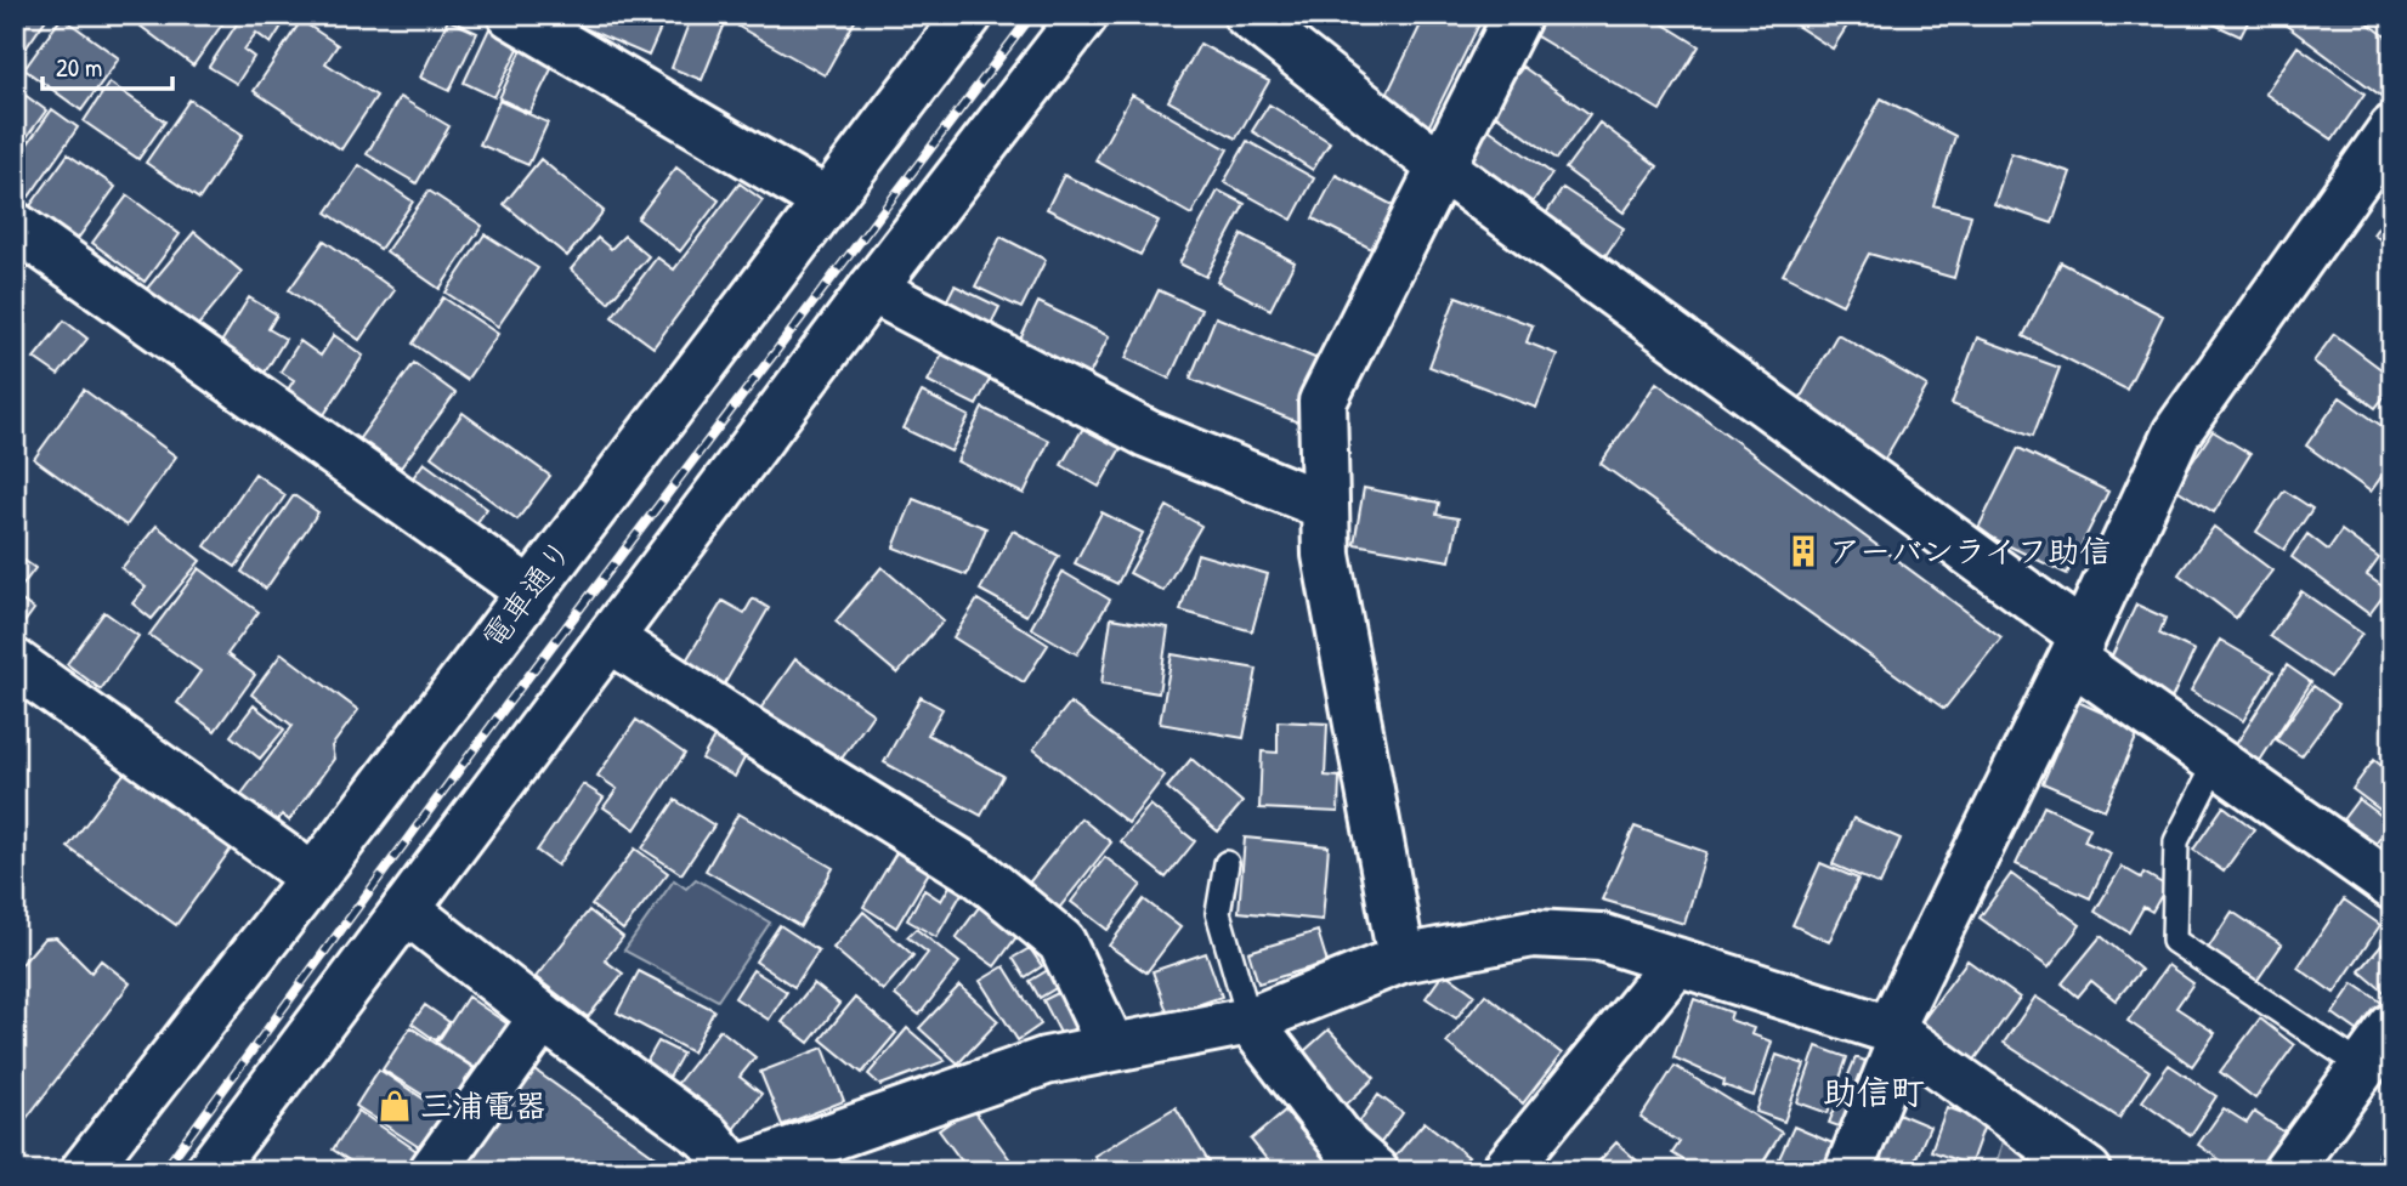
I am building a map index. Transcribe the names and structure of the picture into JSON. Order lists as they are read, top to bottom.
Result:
{
  "streets": {
    "street": ["電車通り"]
  },
  "districts": ["助信町"],
  "places": {
    "building": ["アーバンライフ助信"],
    "shop": ["三浦電器"]
  },
  "scale_bar": "20 m"
}
